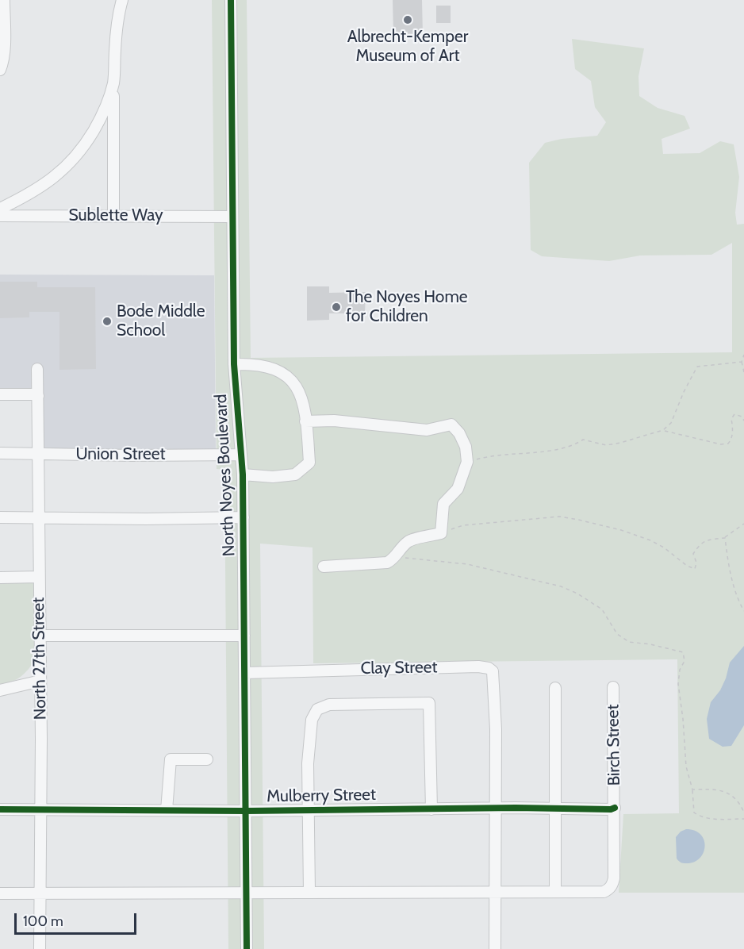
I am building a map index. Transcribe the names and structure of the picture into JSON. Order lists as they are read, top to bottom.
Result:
{
  "streets": {
    "street": [
      "Sublette Way",
      "Union Street",
      "North Noyes Boulevard",
      "North 27th Street",
      "Clay Street",
      "Birch Street",
      "Mulberry Street"
    ]
  },
  "crossings": [
    ["Sublette Way", "North Noyes Boulevard"],
    ["Union Street", "North Noyes Boulevard"],
    ["Union Street", "North 27th Street"],
    ["North Noyes Boulevard", "Clay Street"],
    ["North Noyes Boulevard", "Mulberry Street"],
    ["North 27th Street", "Mulberry Street"],
    ["Clay Street", "Mulberry Street"],
    ["Birch Street", "Mulberry Street"]
  ],
  "places": ["Albrecht-Kemper Museum of Art", "The Noyes Home for Children", "Bode Middle School"],
  "scale_bar": "100 m"
}
